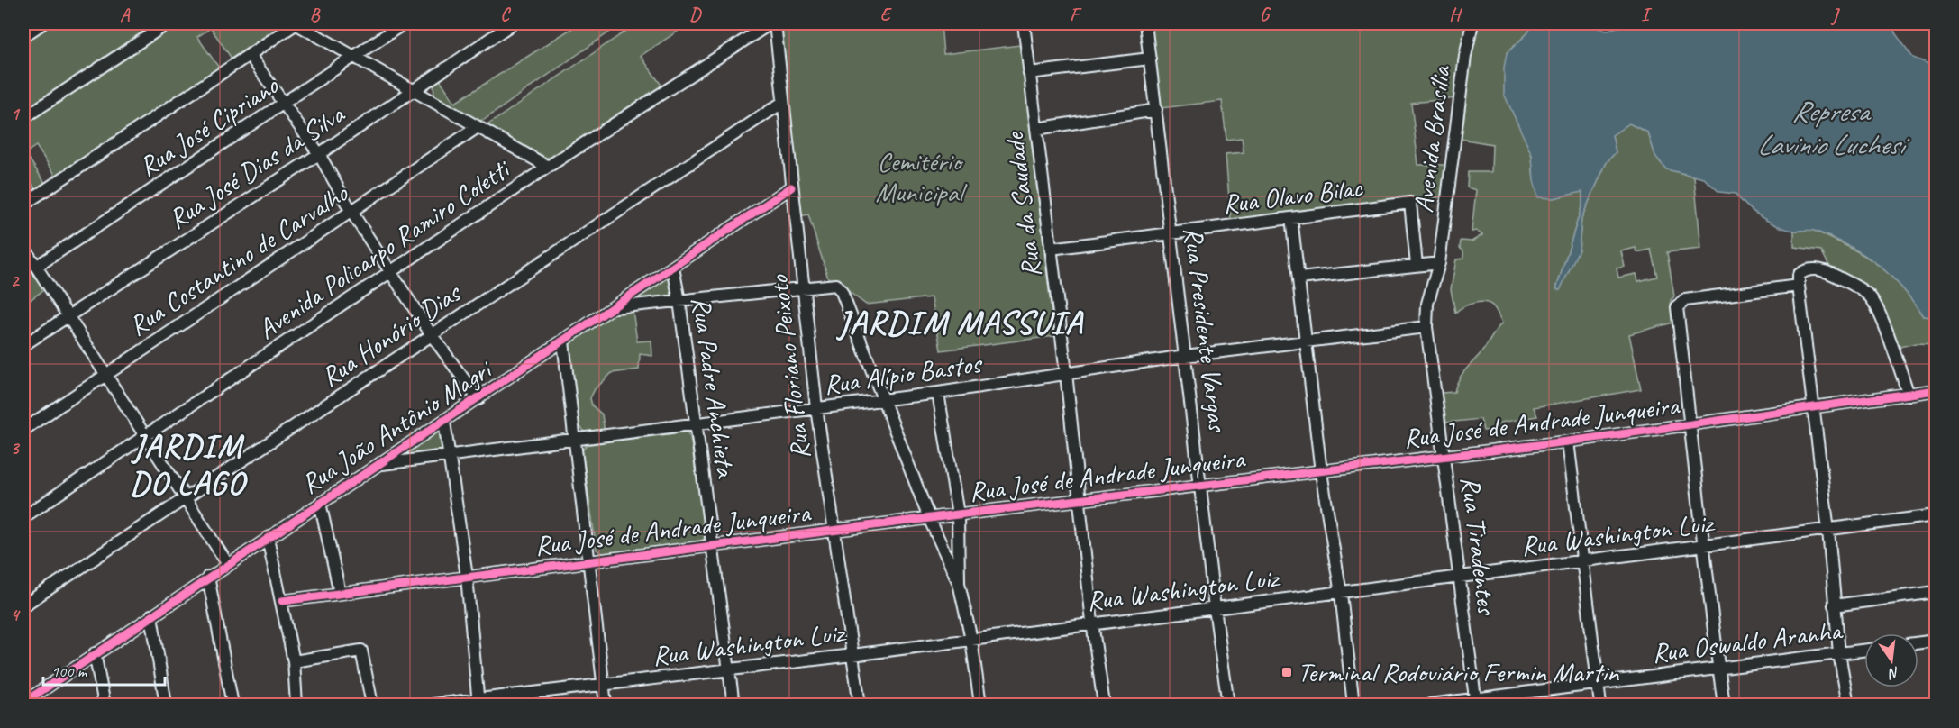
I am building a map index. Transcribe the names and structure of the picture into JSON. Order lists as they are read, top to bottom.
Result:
{
  "streets": {
    "street": [
      "Rua José Cipriano",
      "Avenida Brasília",
      "Rua José Dias da Silva",
      "Rua Olavo Bilac",
      "Rua da Saudade",
      "Avenida Policarpo Ramiro Coletti",
      "Rua Costantino de Carvalho",
      "Rua Presidente Vargas",
      "Rua Honório Dias",
      "Rua Floriano Peixoto",
      "Rua Alípio Bastos",
      "Rua Padre Anchieta",
      "Rua José de Andrade Junqueira",
      "Rua João Antônio Magri",
      "Rua Washington Luiz",
      "Rua Tiradentes",
      "Rua Oswaldo Aranha"
    ]
  },
  "crossings": [
    ["Avenida Brasília", "Rua Tiradentes"],
    ["Rua Olavo Bilac", "Rua da Saudade"],
    ["Rua Olavo Bilac", "Rua Presidente Vargas"],
    ["Rua da Saudade", "Rua Alípio Bastos"],
    ["Rua da Saudade", "Rua José de Andrade Junqueira"],
    ["Rua da Saudade", "Rua Washington Luiz"],
    ["Rua Presidente Vargas", "Rua Alípio Bastos"],
    ["Rua Presidente Vargas", "Rua José de Andrade Junqueira"],
    ["Rua Presidente Vargas", "Rua Washington Luiz"],
    ["Rua Honório Dias", "Rua Floriano Peixoto"],
    ["Rua Floriano Peixoto", "Rua Alípio Bastos"],
    ["Rua Floriano Peixoto", "Rua José de Andrade Junqueira"],
    ["Rua Floriano Peixoto", "Rua João Antônio Magri"],
    ["Rua Floriano Peixoto", "Rua Washington Luiz"],
    ["Rua Alípio Bastos", "Rua Padre Anchieta"],
    ["Rua Alípio Bastos", "Rua João Antônio Magri"],
    ["Rua Alípio Bastos", "Rua Tiradentes"],
    ["Rua Padre Anchieta", "Rua José de Andrade Junqueira"],
    ["Rua Padre Anchieta", "Rua João Antônio Magri"],
    ["Rua Padre Anchieta", "Rua Washington Luiz"],
    ["Rua José de Andrade Junqueira", "Rua Tiradentes"],
    ["Rua Washington Luiz", "Rua Tiradentes"],
    ["Rua Tiradentes", "Rua Oswaldo Aranha"]
  ],
  "districts": ["JARDIM MASSUIA", "JARDIM DO LAGO"],
  "water": ["Represa Lavinio Luchesi"],
  "parks": ["Cemitério Municipal"],
  "places": {
    "transit": ["Terminal Rodoviário Fermin Martin"]
  },
  "scale_bar": "100 m",
  "north": "bottom",
  "grid": {
    "columns": [
      "A",
      "B",
      "C",
      "D",
      "E",
      "F",
      "G",
      "H",
      "I",
      "J"
    ],
    "rows": [
      "1",
      "2",
      "3",
      "4"
    ]
  }
}
